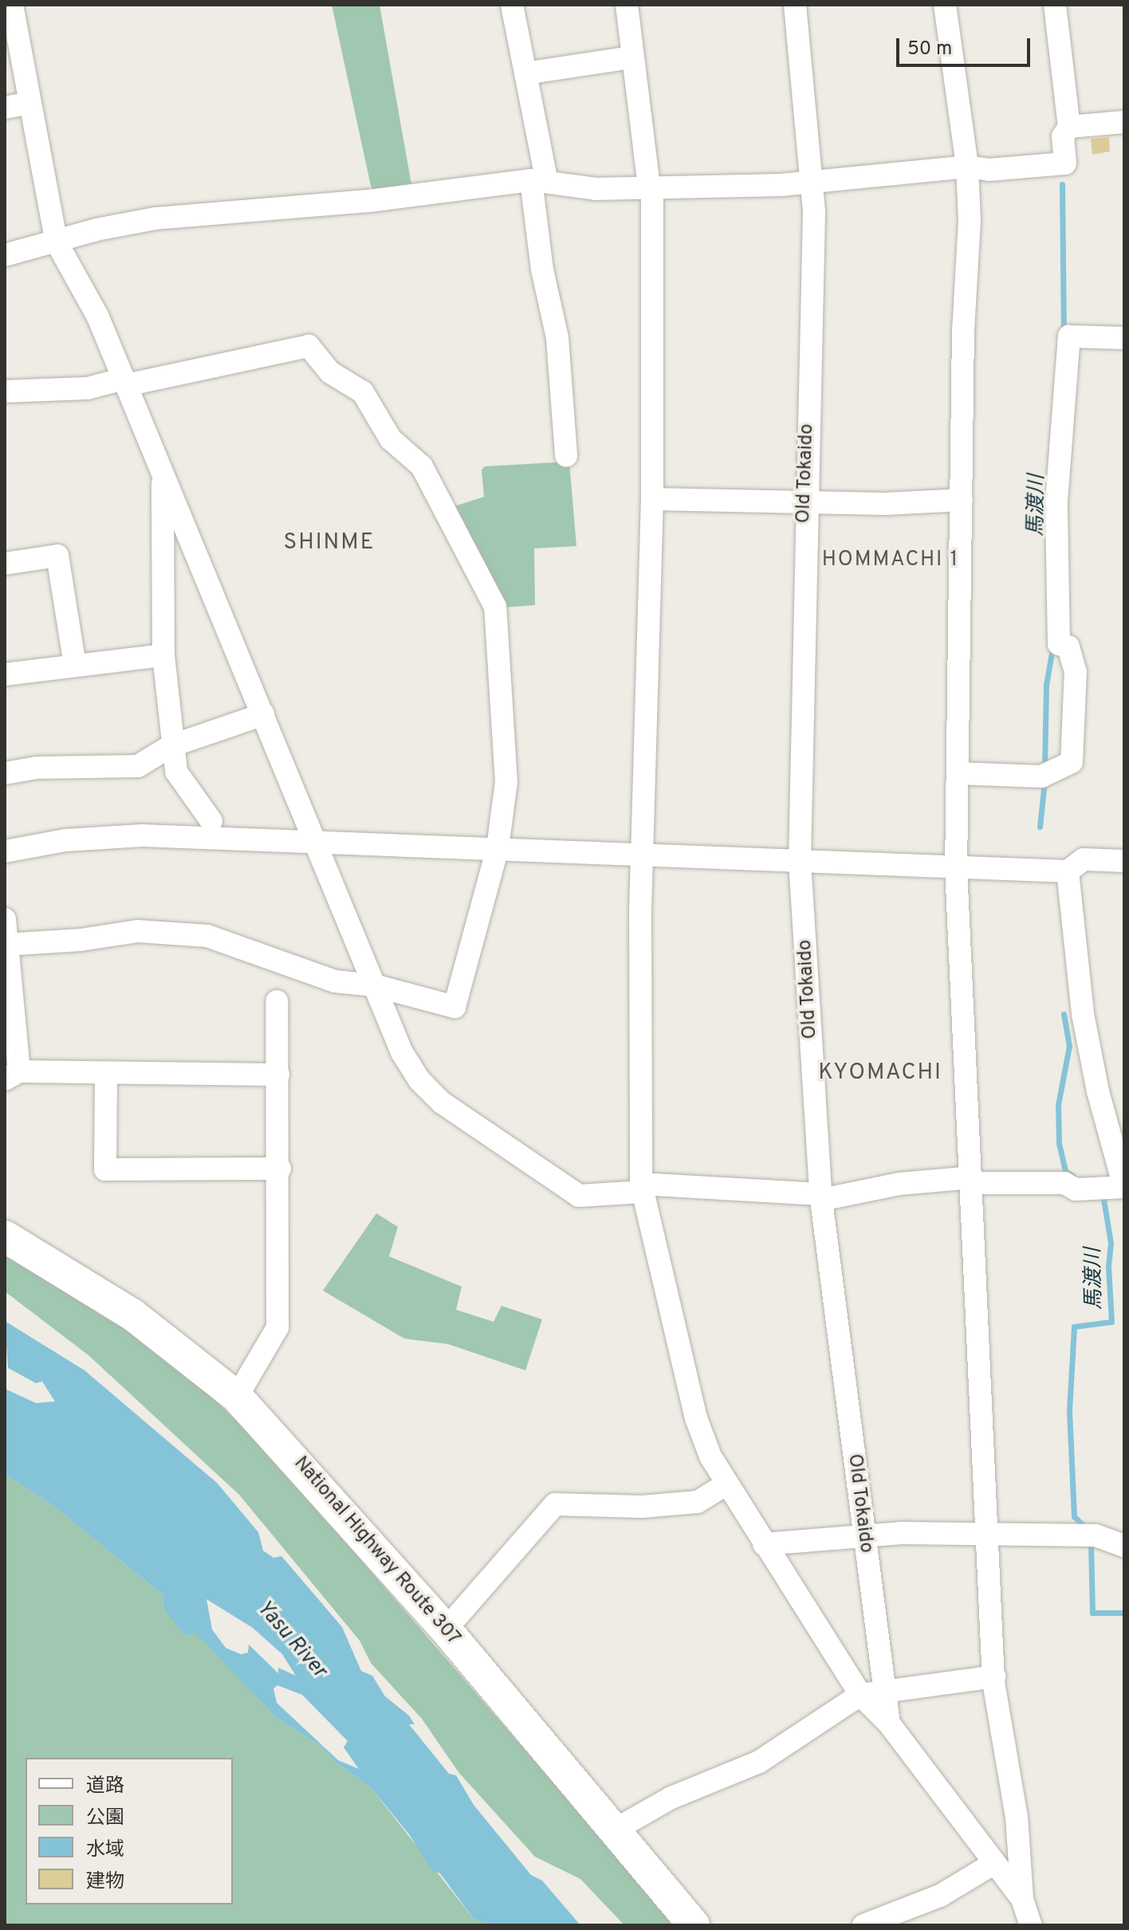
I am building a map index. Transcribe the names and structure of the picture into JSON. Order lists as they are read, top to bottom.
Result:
{
  "streets": {
    "highway": ["National Highway Route 307"],
    "street": ["Old Tokaido"]
  },
  "districts": ["SHINME", "HOMMACHI 1", "KYOMACHI"],
  "water": ["馬渡川", "Yasu River"],
  "legend": [
    "道路",
    "公園",
    "水域",
    "建物"
  ],
  "scale_bar": "50 m"
}
